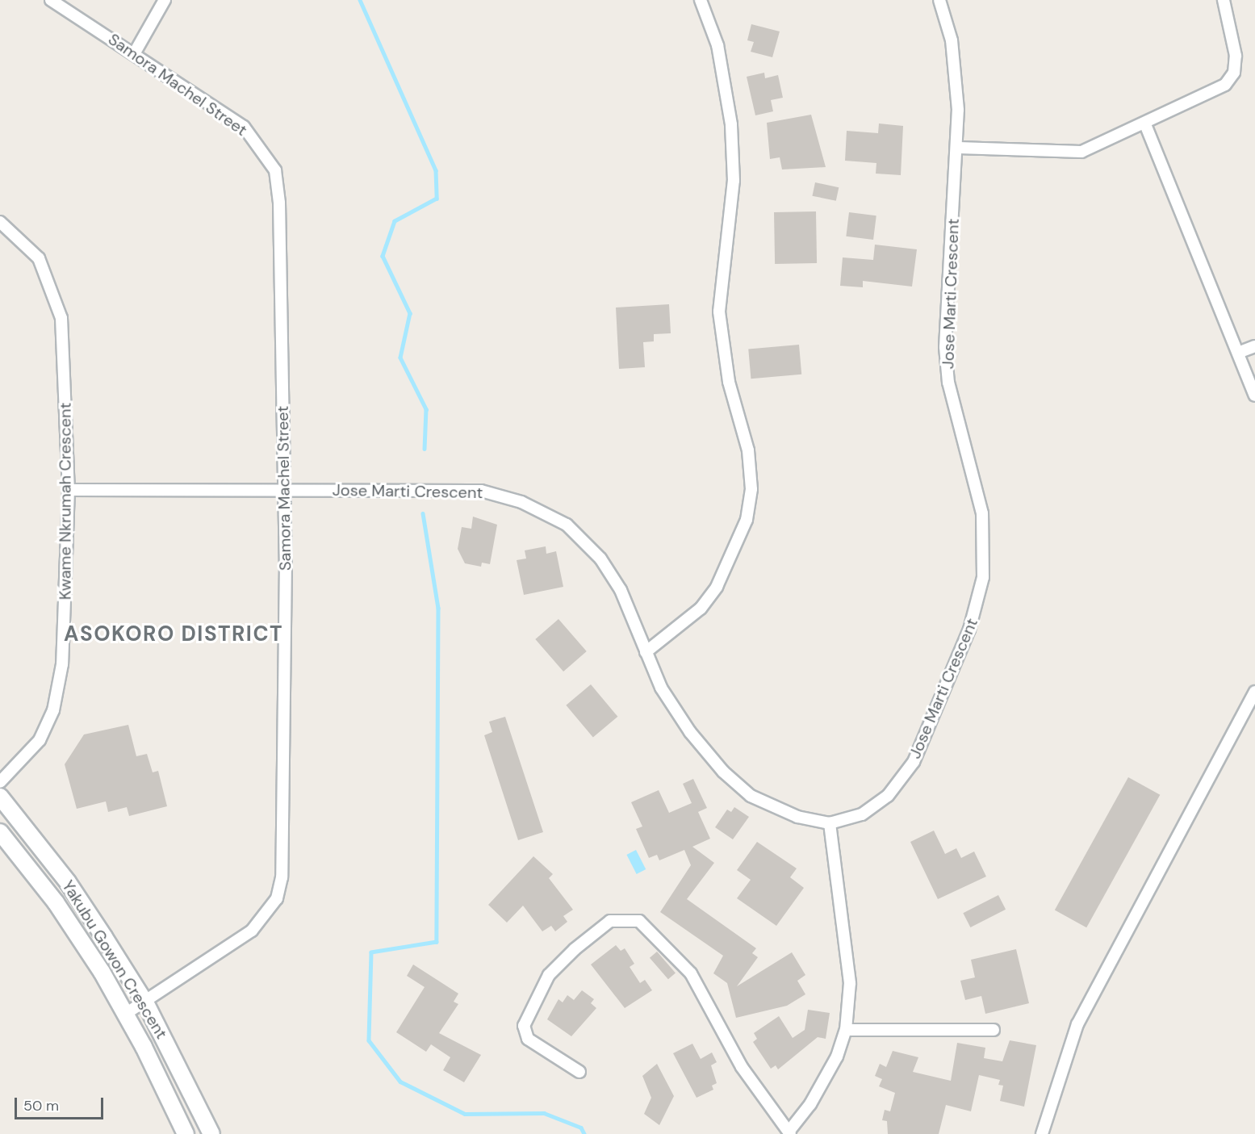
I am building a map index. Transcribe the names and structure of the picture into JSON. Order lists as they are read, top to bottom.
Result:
{
  "streets": {
    "main road": ["Yakubu Gowon Crescent"],
    "street": ["Samora Machel Street", "Jose Marti Crescent", "Kwame Nkrumah Crescent"]
  },
  "crossings": [
    ["Samora Machel Street", "Jose Marti Crescent"],
    ["Samora Machel Street", "Yakubu Gowon Crescent"],
    ["Jose Marti Crescent", "Kwame Nkrumah Crescent"]
  ],
  "districts": ["ASOKORO DISTRICT"],
  "scale_bar": "50 m"
}
